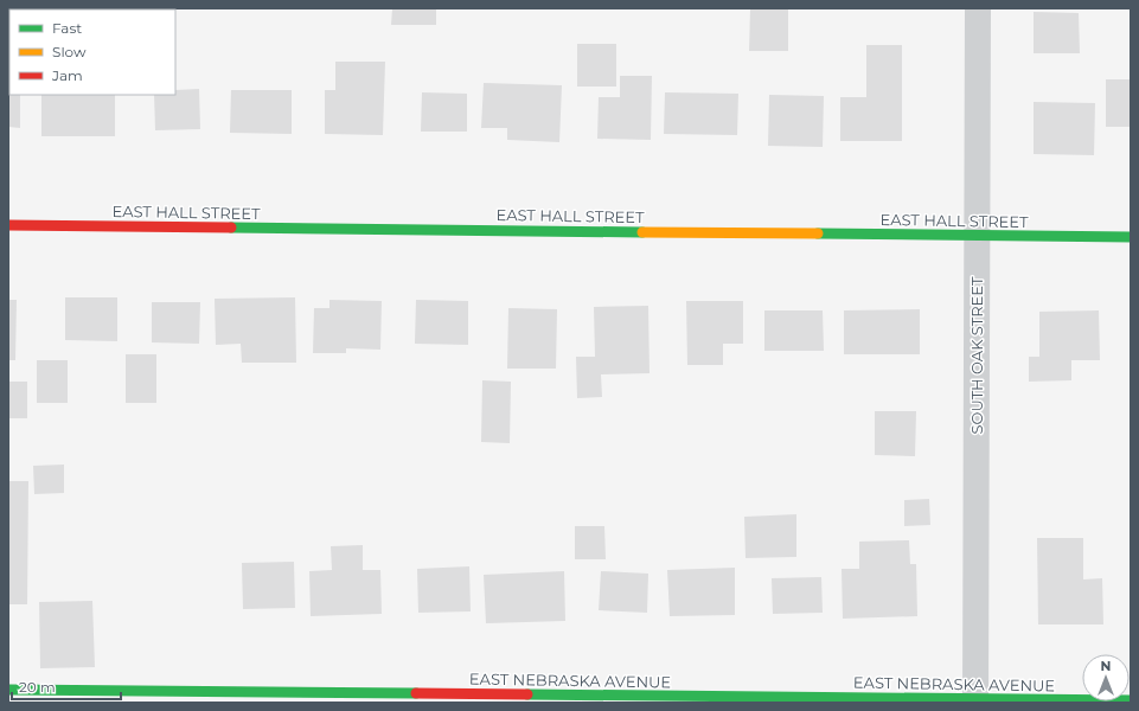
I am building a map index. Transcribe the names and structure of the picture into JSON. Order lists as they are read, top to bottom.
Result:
{
  "streets": {
    "street": ["EAST HALL STREET", "SOUTH OAK STREET", "EAST NEBRASKA AVENUE"]
  },
  "crossings": [
    ["EAST HALL STREET", "SOUTH OAK STREET"],
    ["SOUTH OAK STREET", "EAST NEBRASKA AVENUE"]
  ],
  "legend": ["Fast", "Slow", "Jam"],
  "scale_bar": "20 m",
  "north": "top"
}
